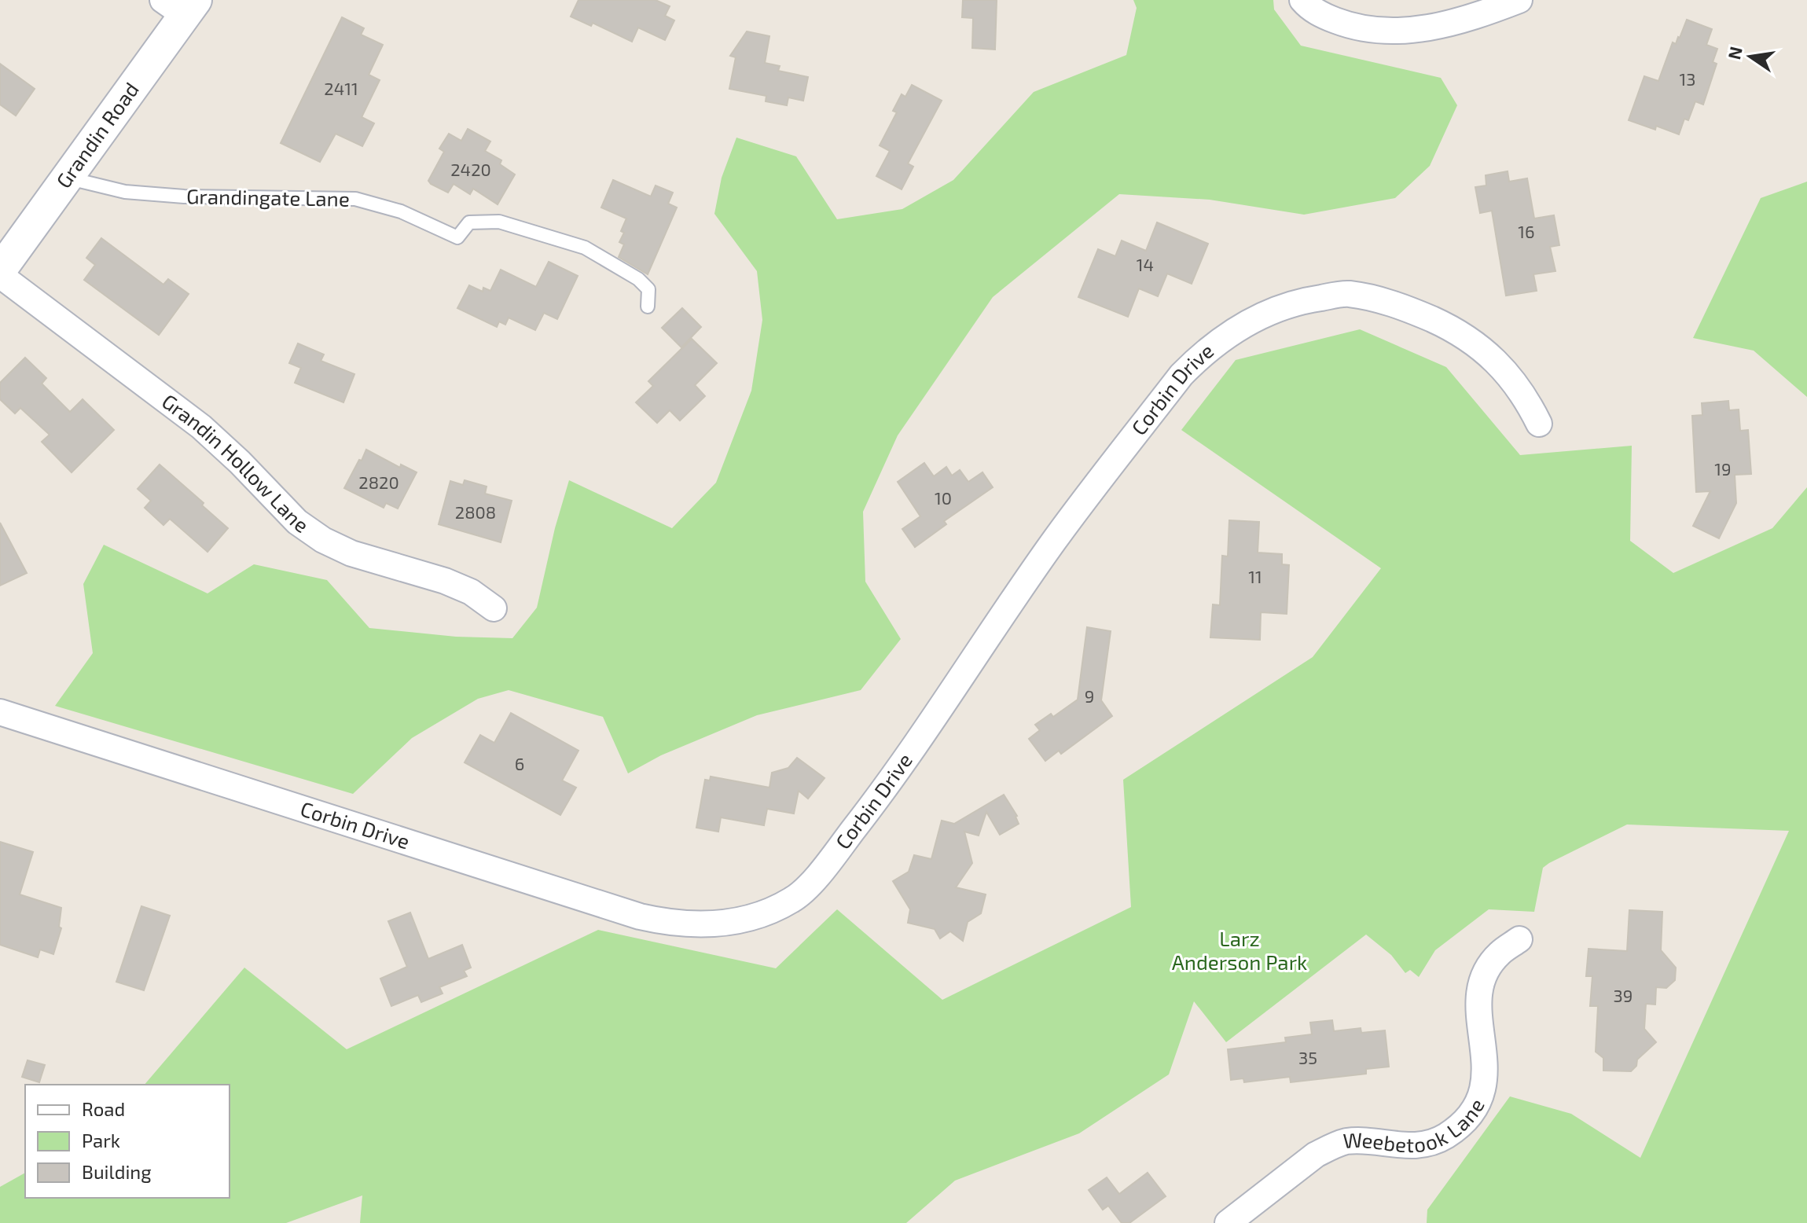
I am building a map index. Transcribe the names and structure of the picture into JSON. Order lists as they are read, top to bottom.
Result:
{
  "streets": {
    "street": [
      "Grandin Road",
      "Corbin Drive",
      "Grandin Hollow Lane",
      "Weebetook Lane"
    ],
    "lane": ["Grandingate Lane"]
  },
  "crossings": [
    ["Grandin Road", "Grandingate Lane"]
  ],
  "parks": ["Larz Anderson Park"],
  "house_numbers": [
    "13",
    "2411",
    "2420",
    "16",
    "14",
    "19",
    "2820",
    "10",
    "2808",
    "11",
    "9",
    "6",
    "39",
    "35"
  ],
  "legend": ["Road", "Park", "Building"],
  "north": "left"
}
